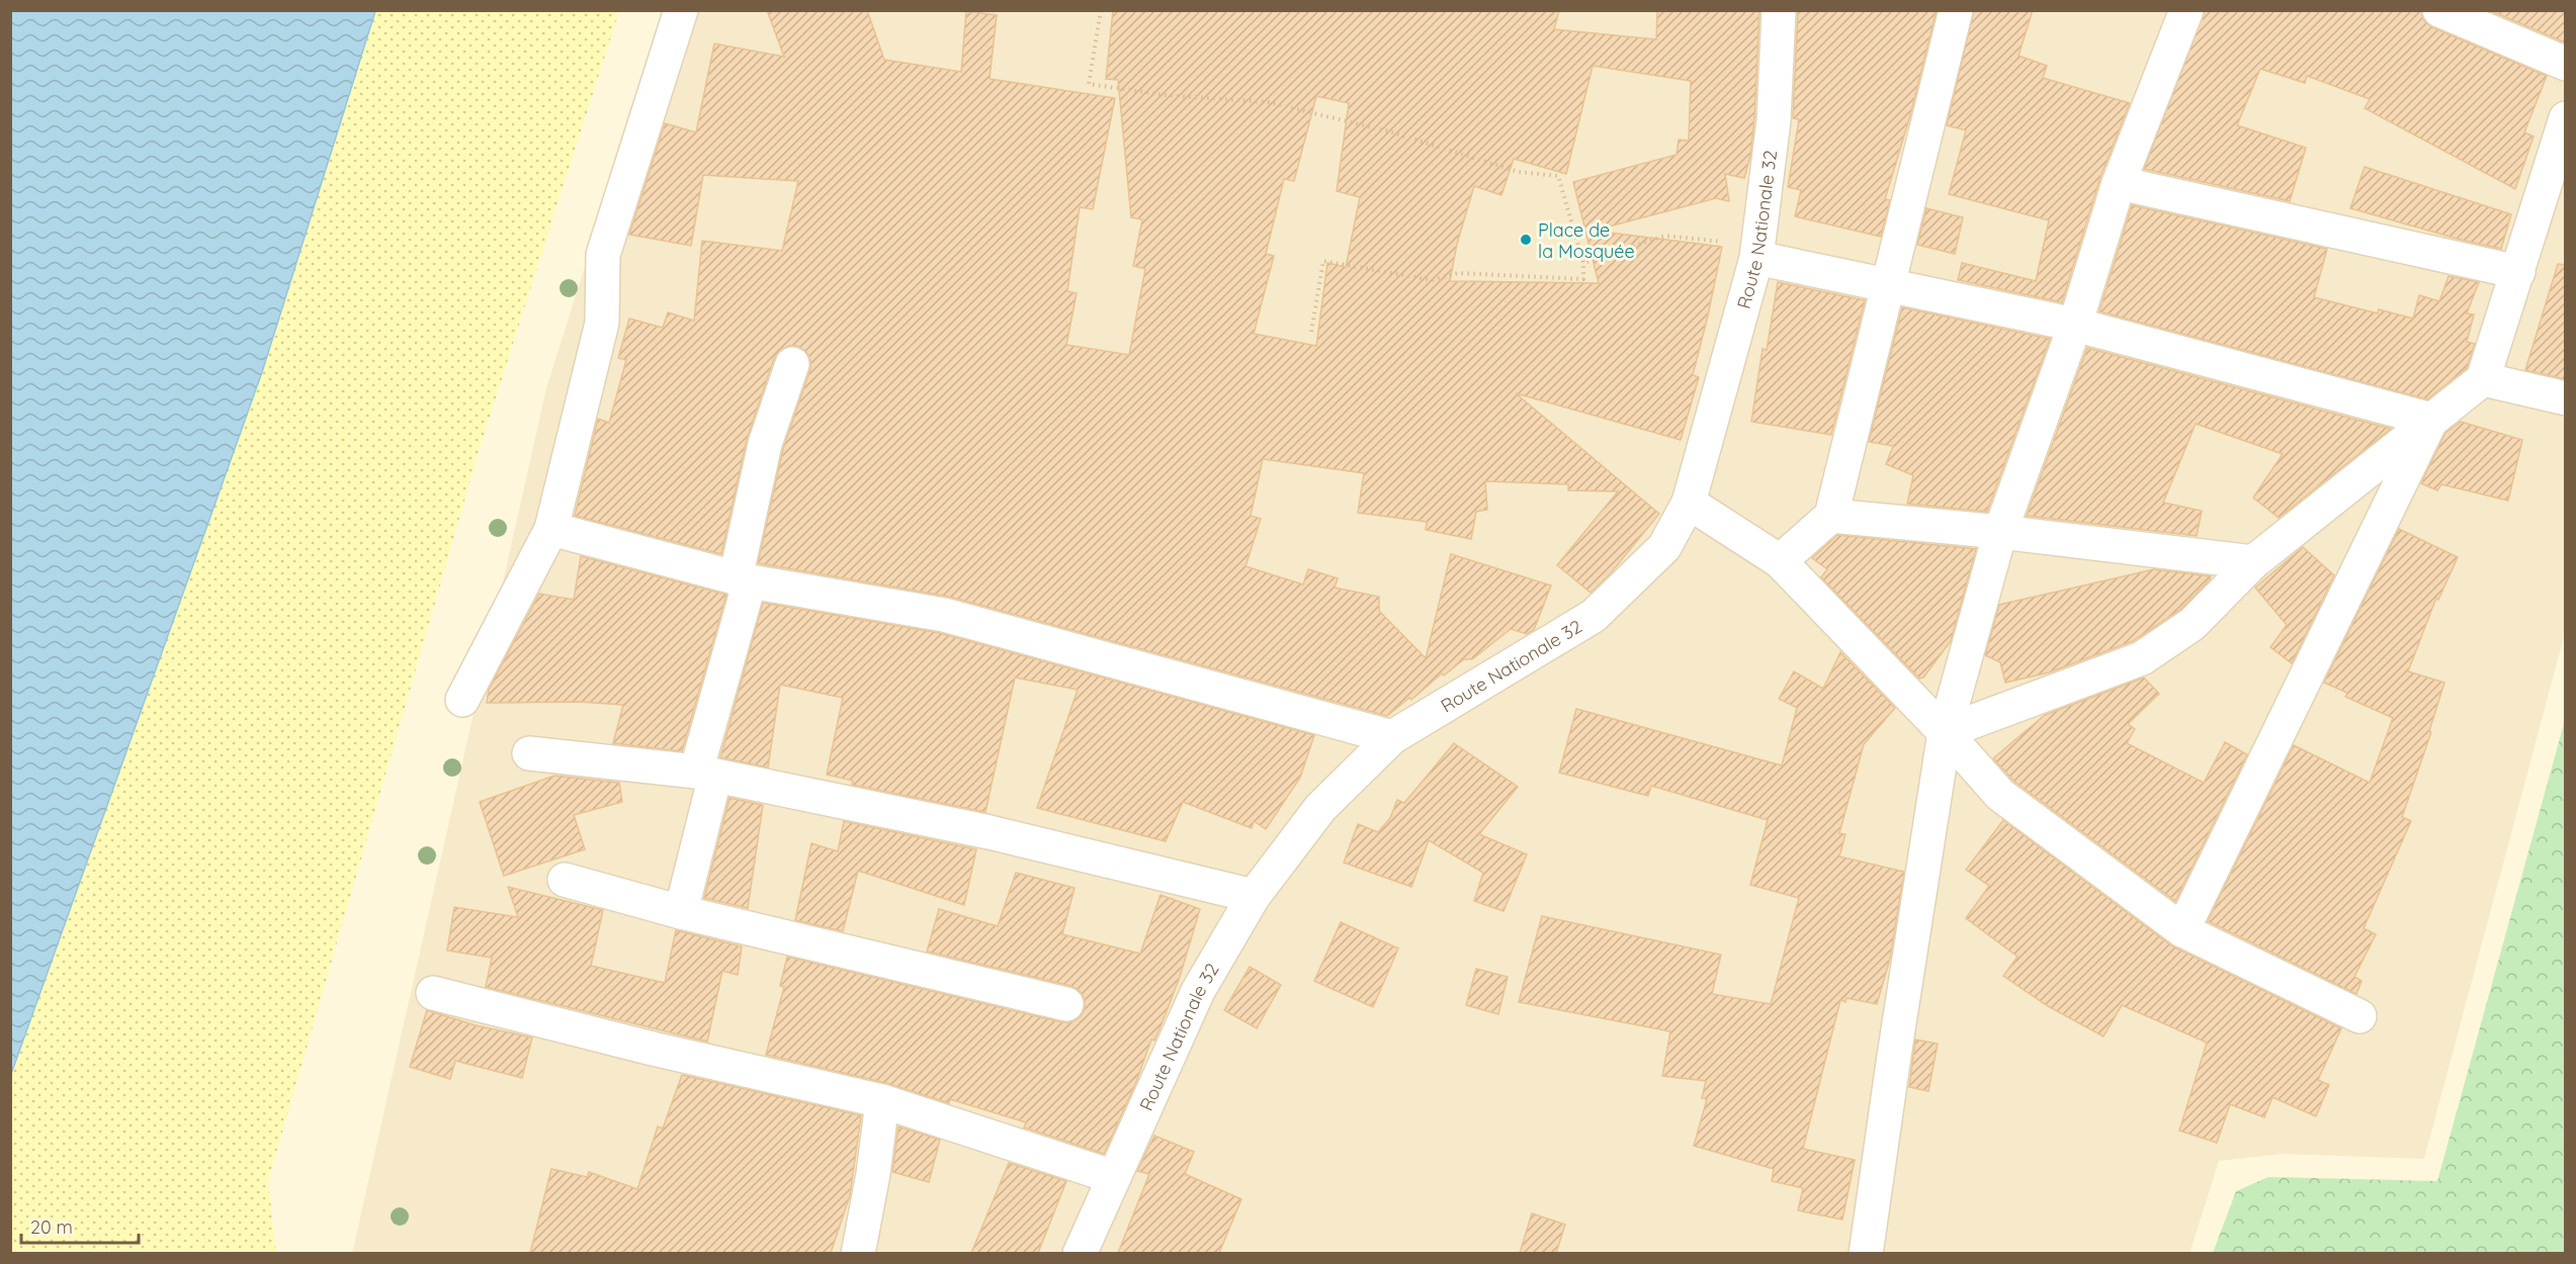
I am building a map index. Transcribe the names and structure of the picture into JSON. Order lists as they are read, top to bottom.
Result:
{
  "streets": {
    "street": ["Route Nationale 32"]
  },
  "places": ["Place de la Mosquée"],
  "scale_bar": "20 m"
}
